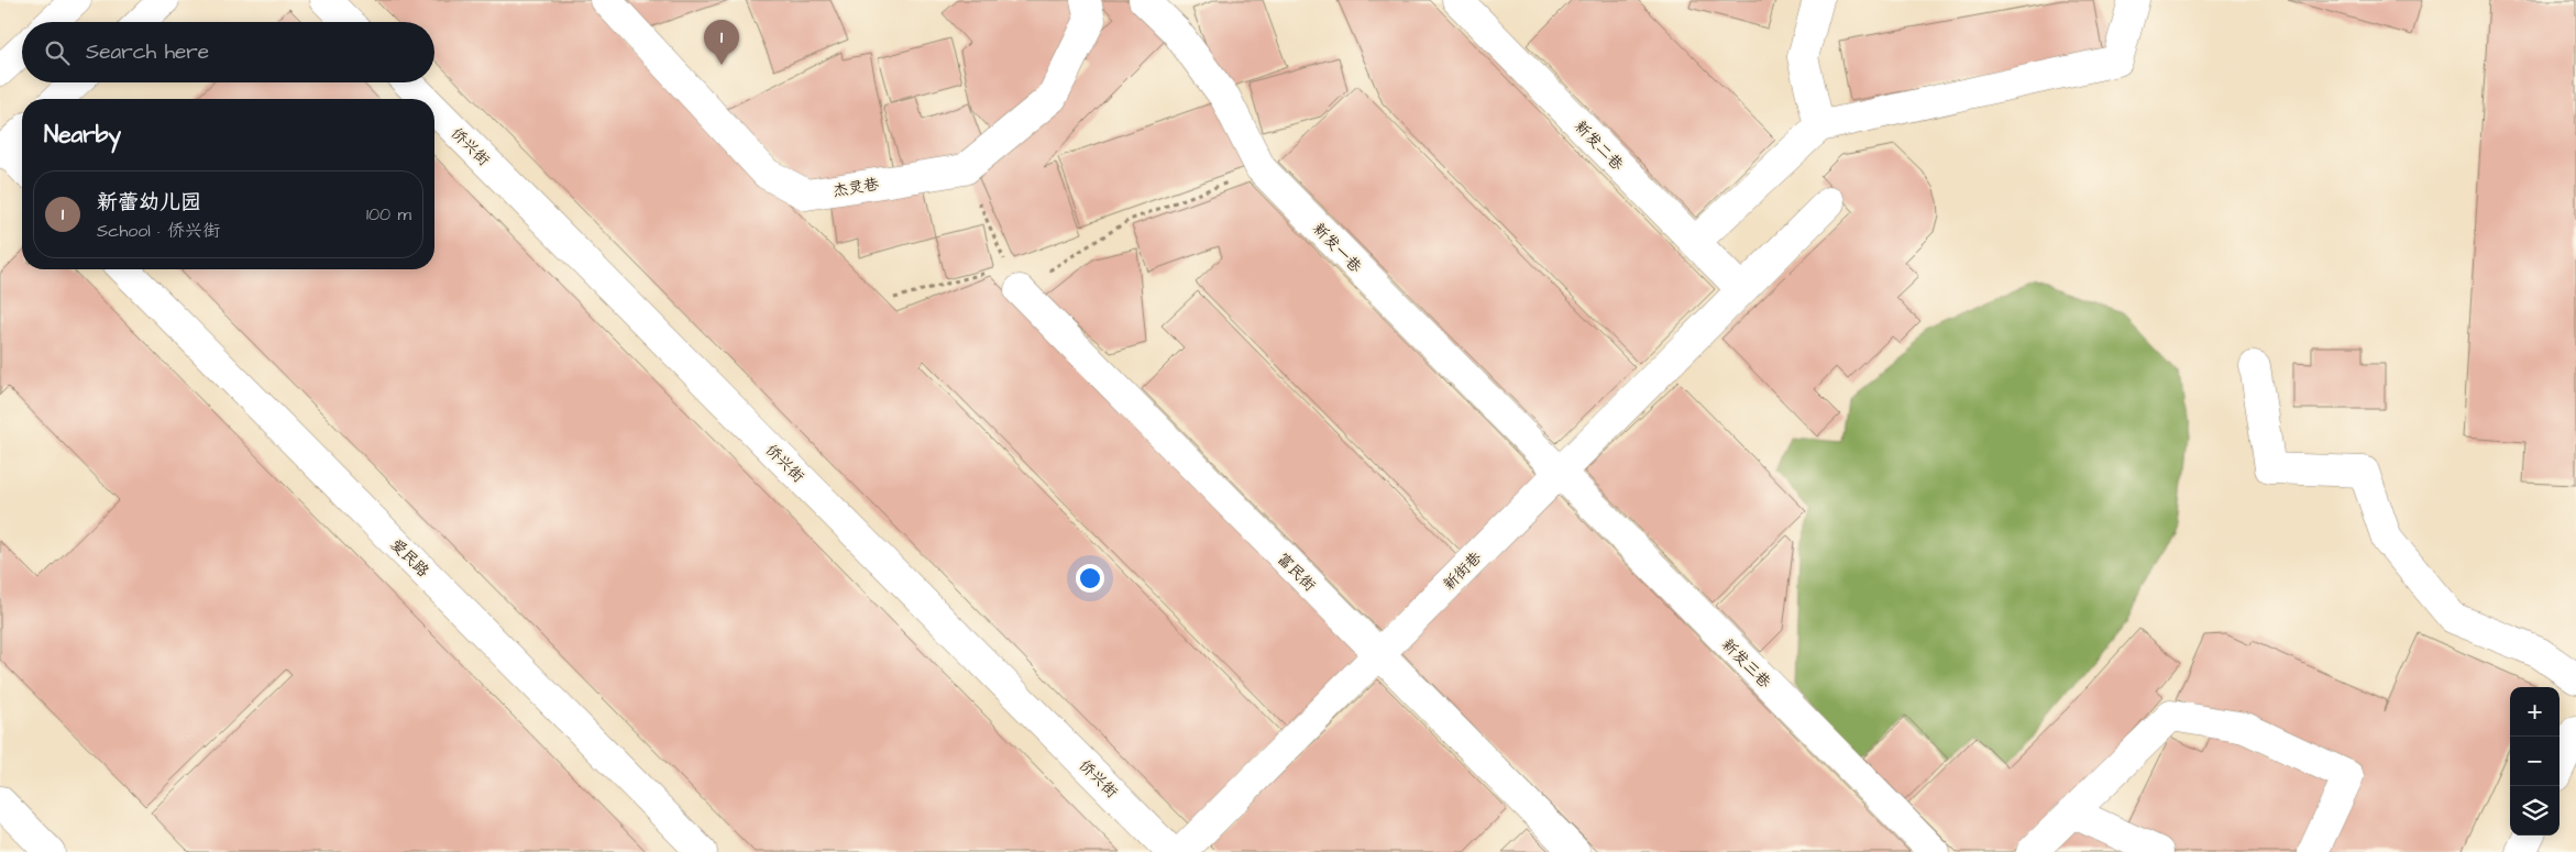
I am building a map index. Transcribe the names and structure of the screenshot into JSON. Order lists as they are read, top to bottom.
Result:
{
  "streets": {
    "street": [
      "新发二巷",
      "侨兴街",
      "杰灵巷",
      "新发一巷",
      "爱民路",
      "新街巷",
      "富民街",
      "新发三巷"
    ]
  },
  "crossings": [
    ["新发二巷", "新街巷"],
    ["新发一巷", "新街巷"],
    ["新发一巷", "新发三巷"],
    ["新街巷", "富民街"],
    ["新街巷", "新发三巷"]
  ],
  "page": {
    "pins": "1",
    "search": "Search here",
    "heading": "Nearby",
    "list": [
      {
        "mark": "1",
        "name": "新蕾幼儿园",
        "note": "School · 侨兴街",
        "value": "100 m"
      }
    ],
    "map_buttons": ["+", "−"]
  }
}
